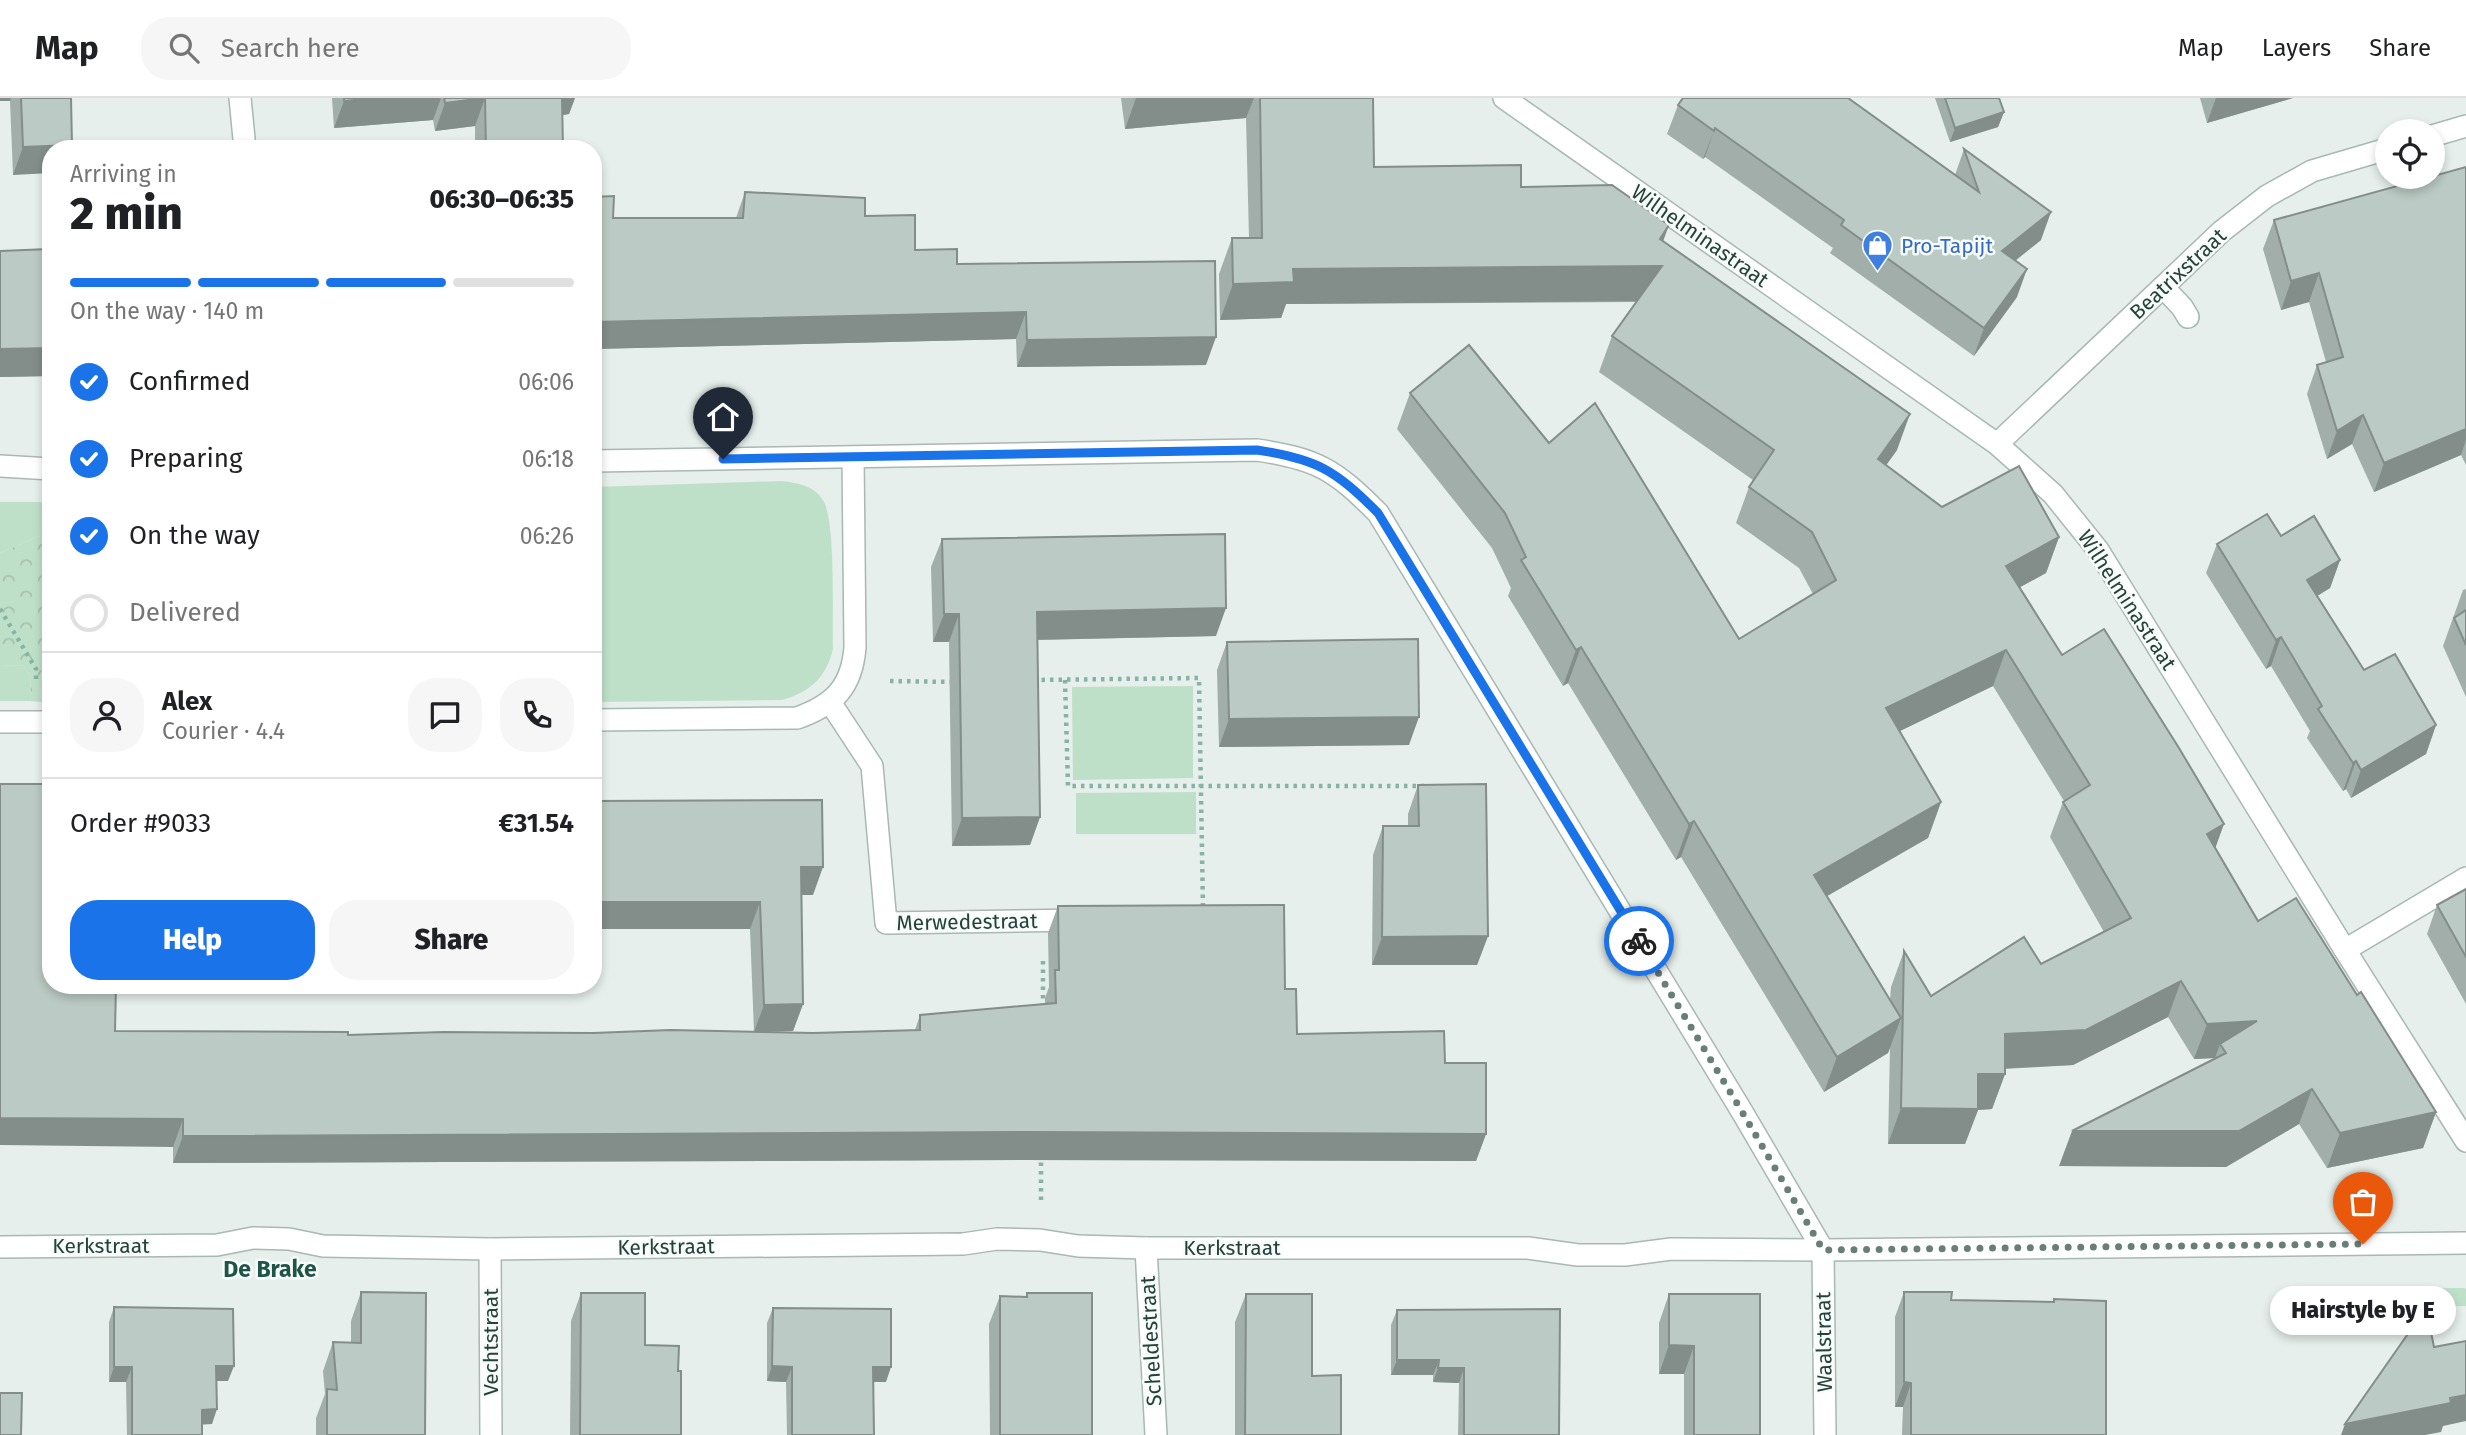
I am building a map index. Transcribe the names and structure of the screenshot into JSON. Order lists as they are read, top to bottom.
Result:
{
  "streets": {
    "street": [
      "Wilhelminastraat",
      "Beatrixstraat",
      "Merwedestraat",
      "Kerkstraat",
      "Scheldestraat",
      "Vechtstraat",
      "Waalstraat"
    ]
  },
  "crossings": [
    ["Wilhelminastraat", "Beatrixstraat"],
    ["Kerkstraat", "Scheldestraat"],
    ["Kerkstraat", "Vechtstraat"],
    ["Kerkstraat", "Waalstraat"]
  ],
  "districts": ["De Brake"],
  "places": {
    "shop": ["Pro-Tapijt"],
    "other": ["Hairstyle by E"]
  },
  "page": {
    "header": "Map",
    "search": "Search here",
    "nav": ["Map", "Layers", "Share"],
    "heading": ["2 min", "Arriving in", "06:30–06:35"],
    "panel": [
      "Alex",
      "Courier · 4.4",
      "Order #9033",
      "€31.54"
    ],
    "bar": "On the way · 140 m",
    "list": [
      ["Confirmed", "06:06"],
      ["Preparing", "06:18"],
      ["On the way", "06:26"],
      "Delivered"
    ],
    "buttons": ["Help", "Share"],
    "bubble": "Hairstyle by E"
  }
}
